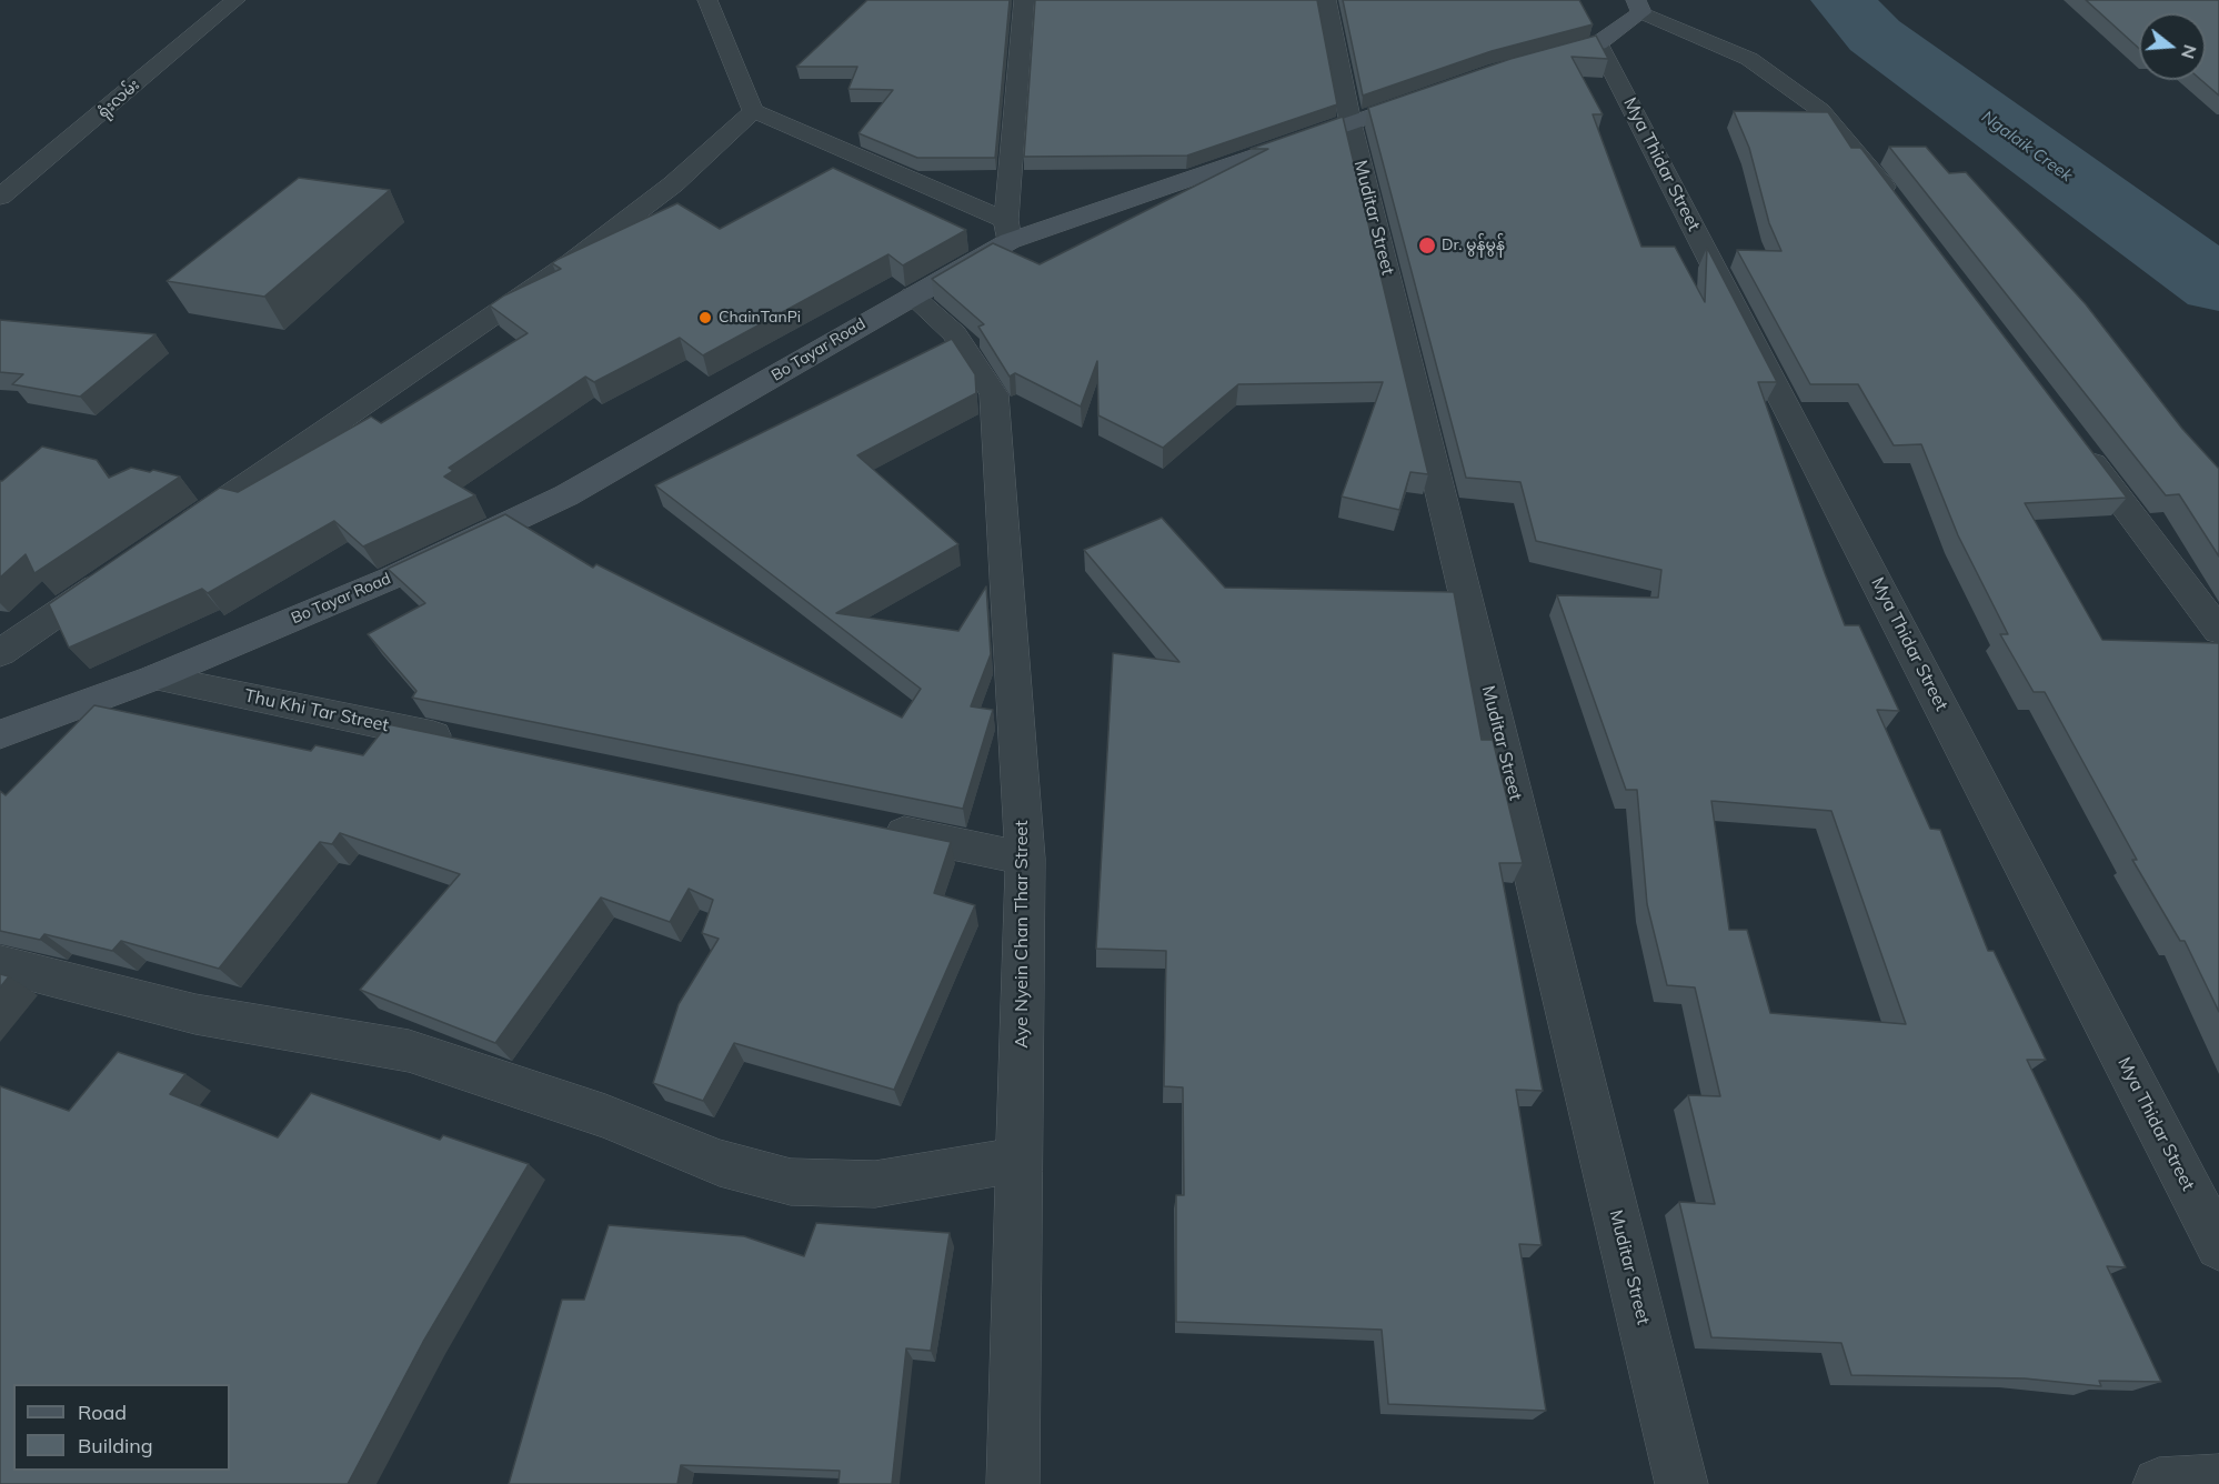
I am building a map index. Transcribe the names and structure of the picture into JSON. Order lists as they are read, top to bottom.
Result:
{
  "streets": {
    "main road": ["Bo Tayar Road"],
    "street": [
      "ရုံးလမ်း",
      "Mya Thidar Street",
      "Muditar Street",
      "Thu Khi Tar Street",
      "Aye Nyein Chan Thar Street"
    ]
  },
  "crossings": [
    ["Muditar Street", "Bo Tayar Road"],
    ["Bo Tayar Road", "Thu Khi Tar Street"],
    ["Bo Tayar Road", "Aye Nyein Chan Thar Street"]
  ],
  "water": ["Ngalaik Creek"],
  "places": ["Dr. မွန်မွန်", "ChainTanPi"],
  "legend": ["Road", "Building"],
  "north": "right"
}
